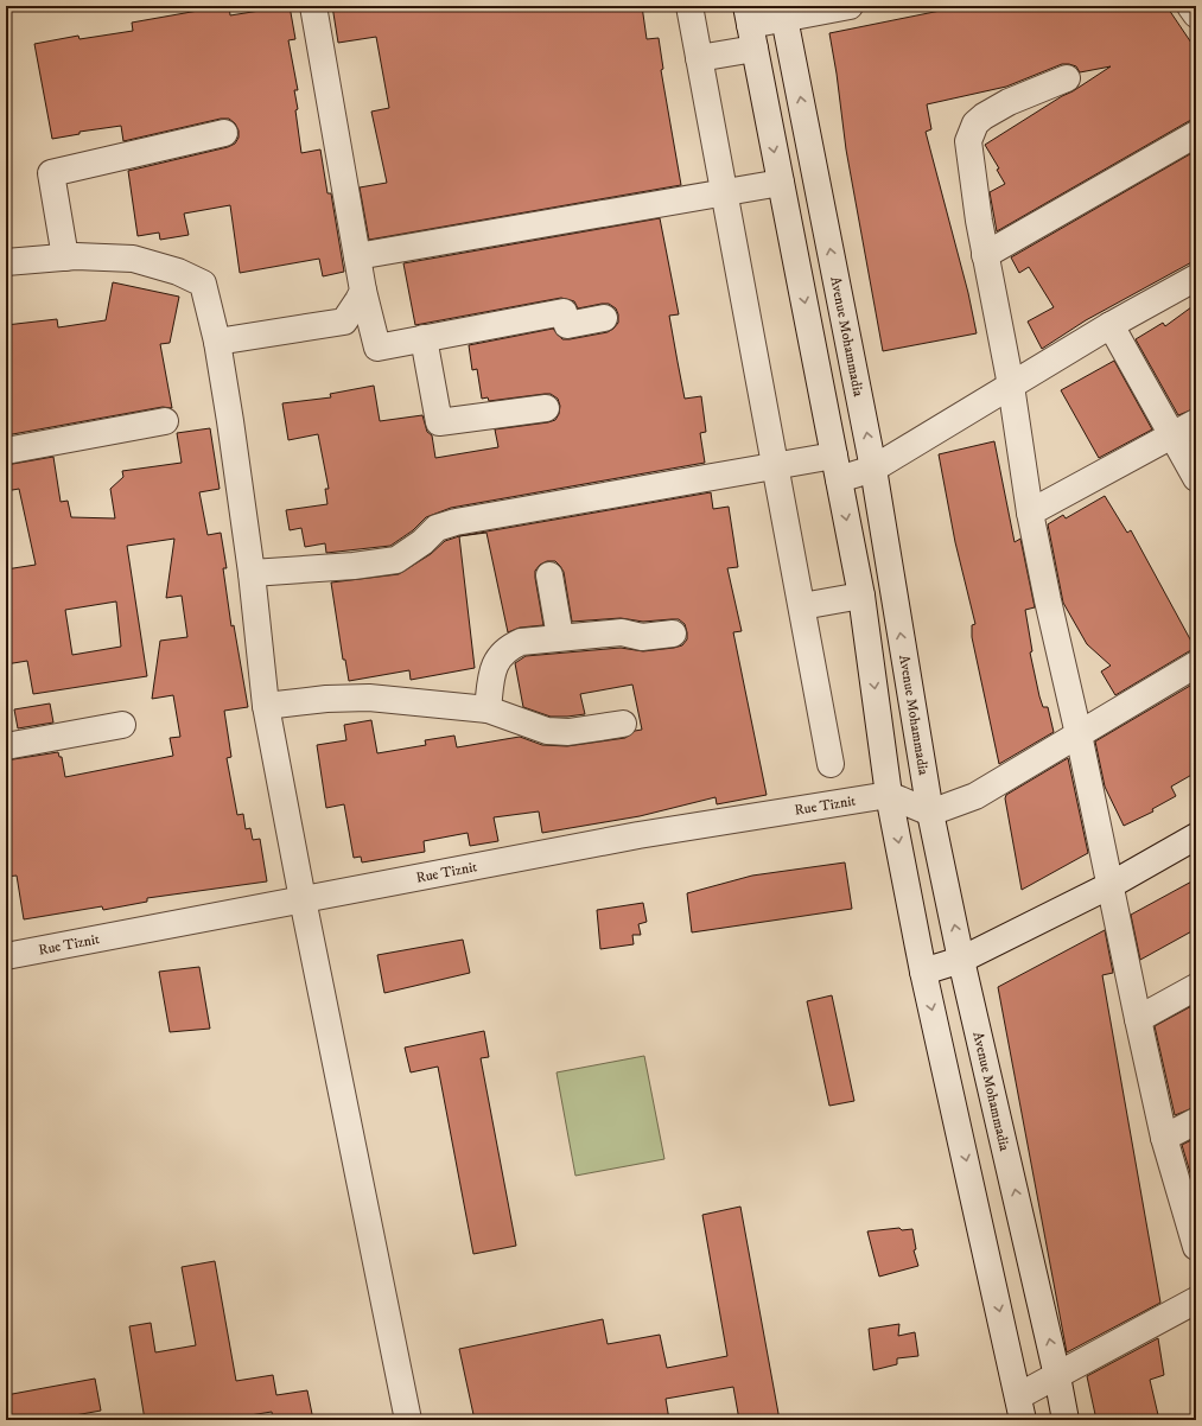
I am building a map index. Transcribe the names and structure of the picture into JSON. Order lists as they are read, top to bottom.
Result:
{
  "streets": {
    "street": ["Avenue Mohammadia", "Rue Tiznit"]
  }
}
